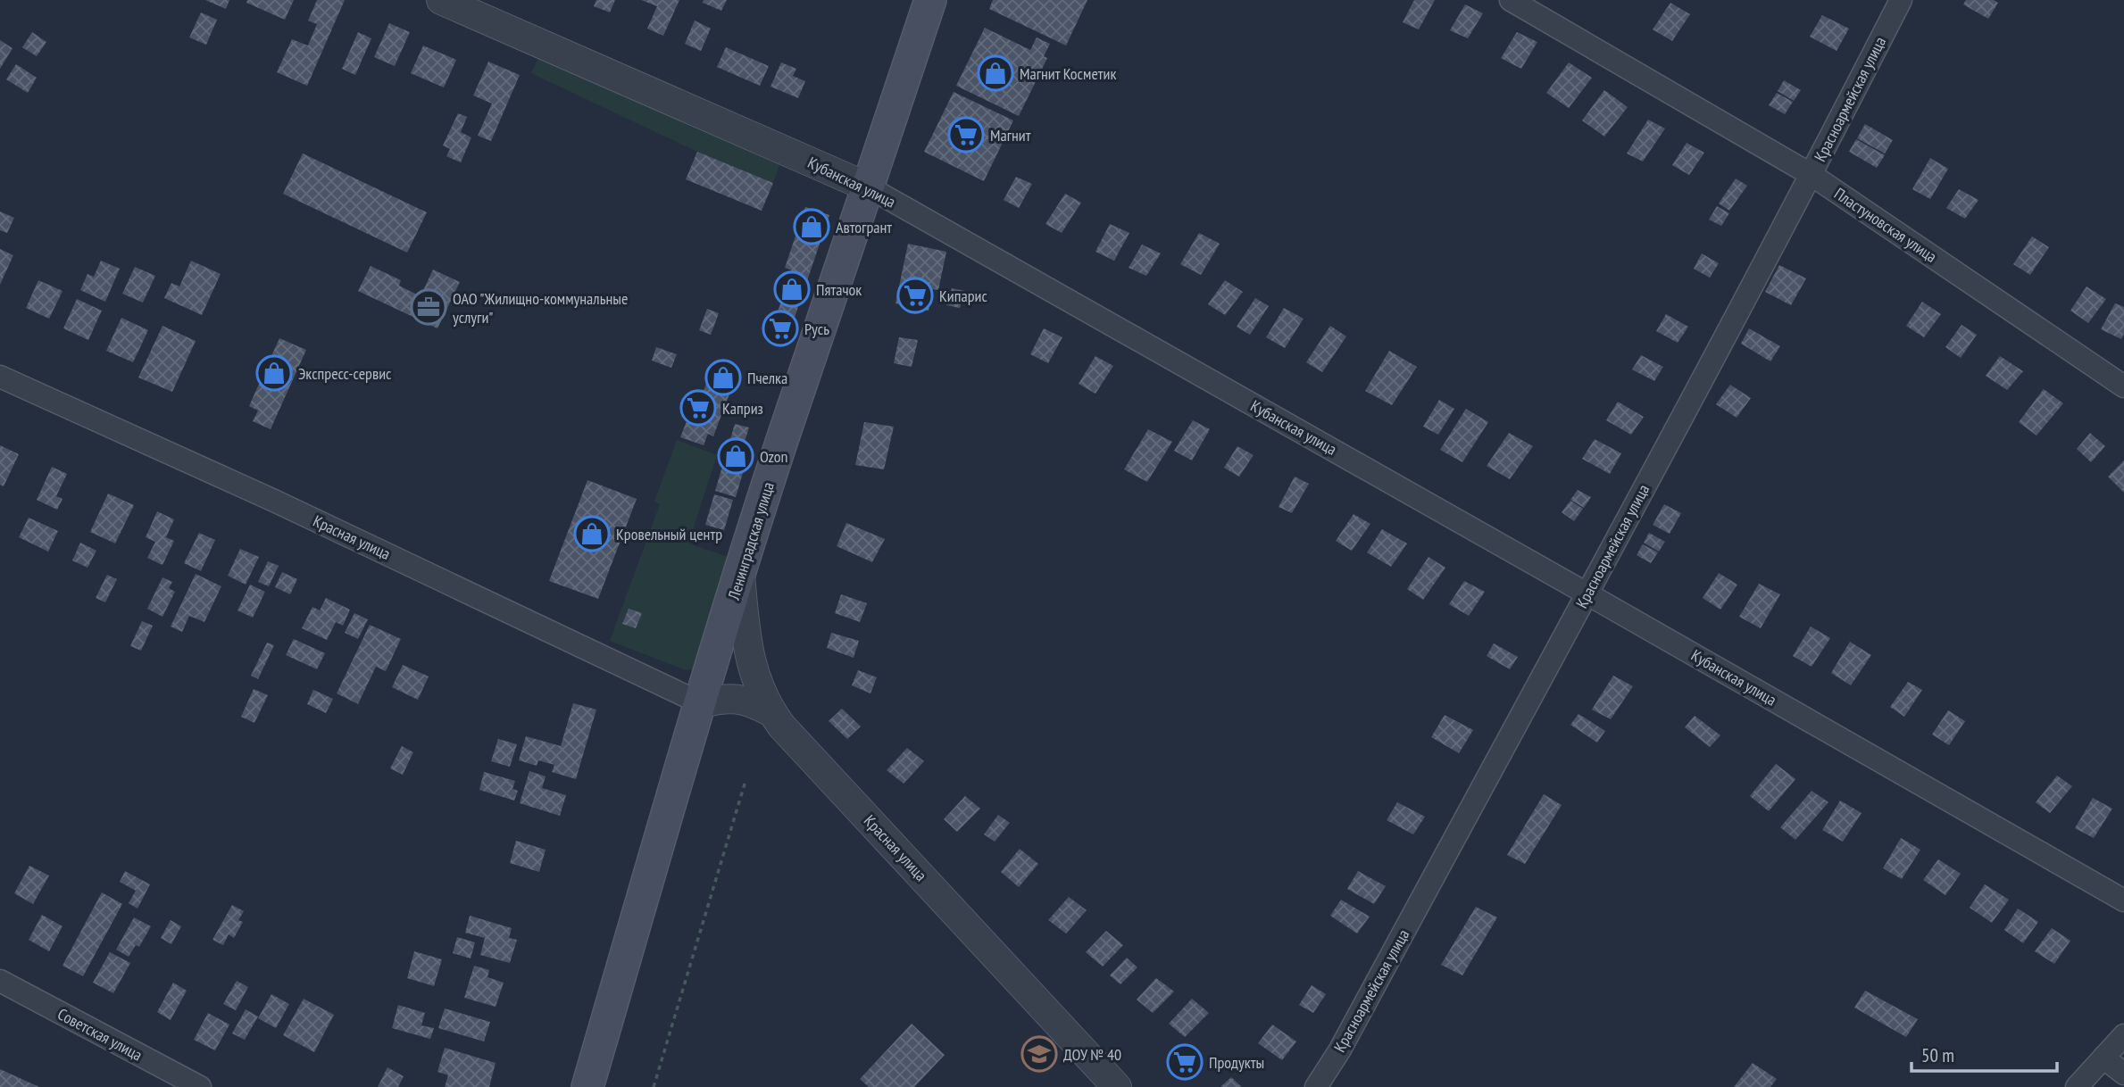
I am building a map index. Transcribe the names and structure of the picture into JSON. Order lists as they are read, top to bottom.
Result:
{
  "streets": {
    "main road": ["Ленинградская улица"],
    "street": [
      "Красноармейская улица",
      "Кубанская улица",
      "Пластуновская улица",
      "Красная улица",
      "Советская улица"
    ]
  },
  "crossings": [
    ["Красноармейская улица", "Кубанская улица"],
    ["Красноармейская улица", "Пластуновская улица"],
    ["Кубанская улица", "Ленинградская улица"],
    ["Красная улица", "Ленинградская улица"]
  ],
  "places": {
    "shop": [
      "Магнит Косметик",
      "Автогрант",
      "Пятачок",
      "Экспресс-сервис",
      "Пчелка",
      "Ozon",
      "Кровельный центр"
    ],
    "supermarket": [
      "Магнит",
      "Кипарис",
      "Русь",
      "Каприз",
      "Продукты"
    ],
    "office": ["ОАО \"Жилищно-коммунальные услуги\""],
    "school or university": ["ДОУ № 40"]
  },
  "scale_bar": "50 m"
}
